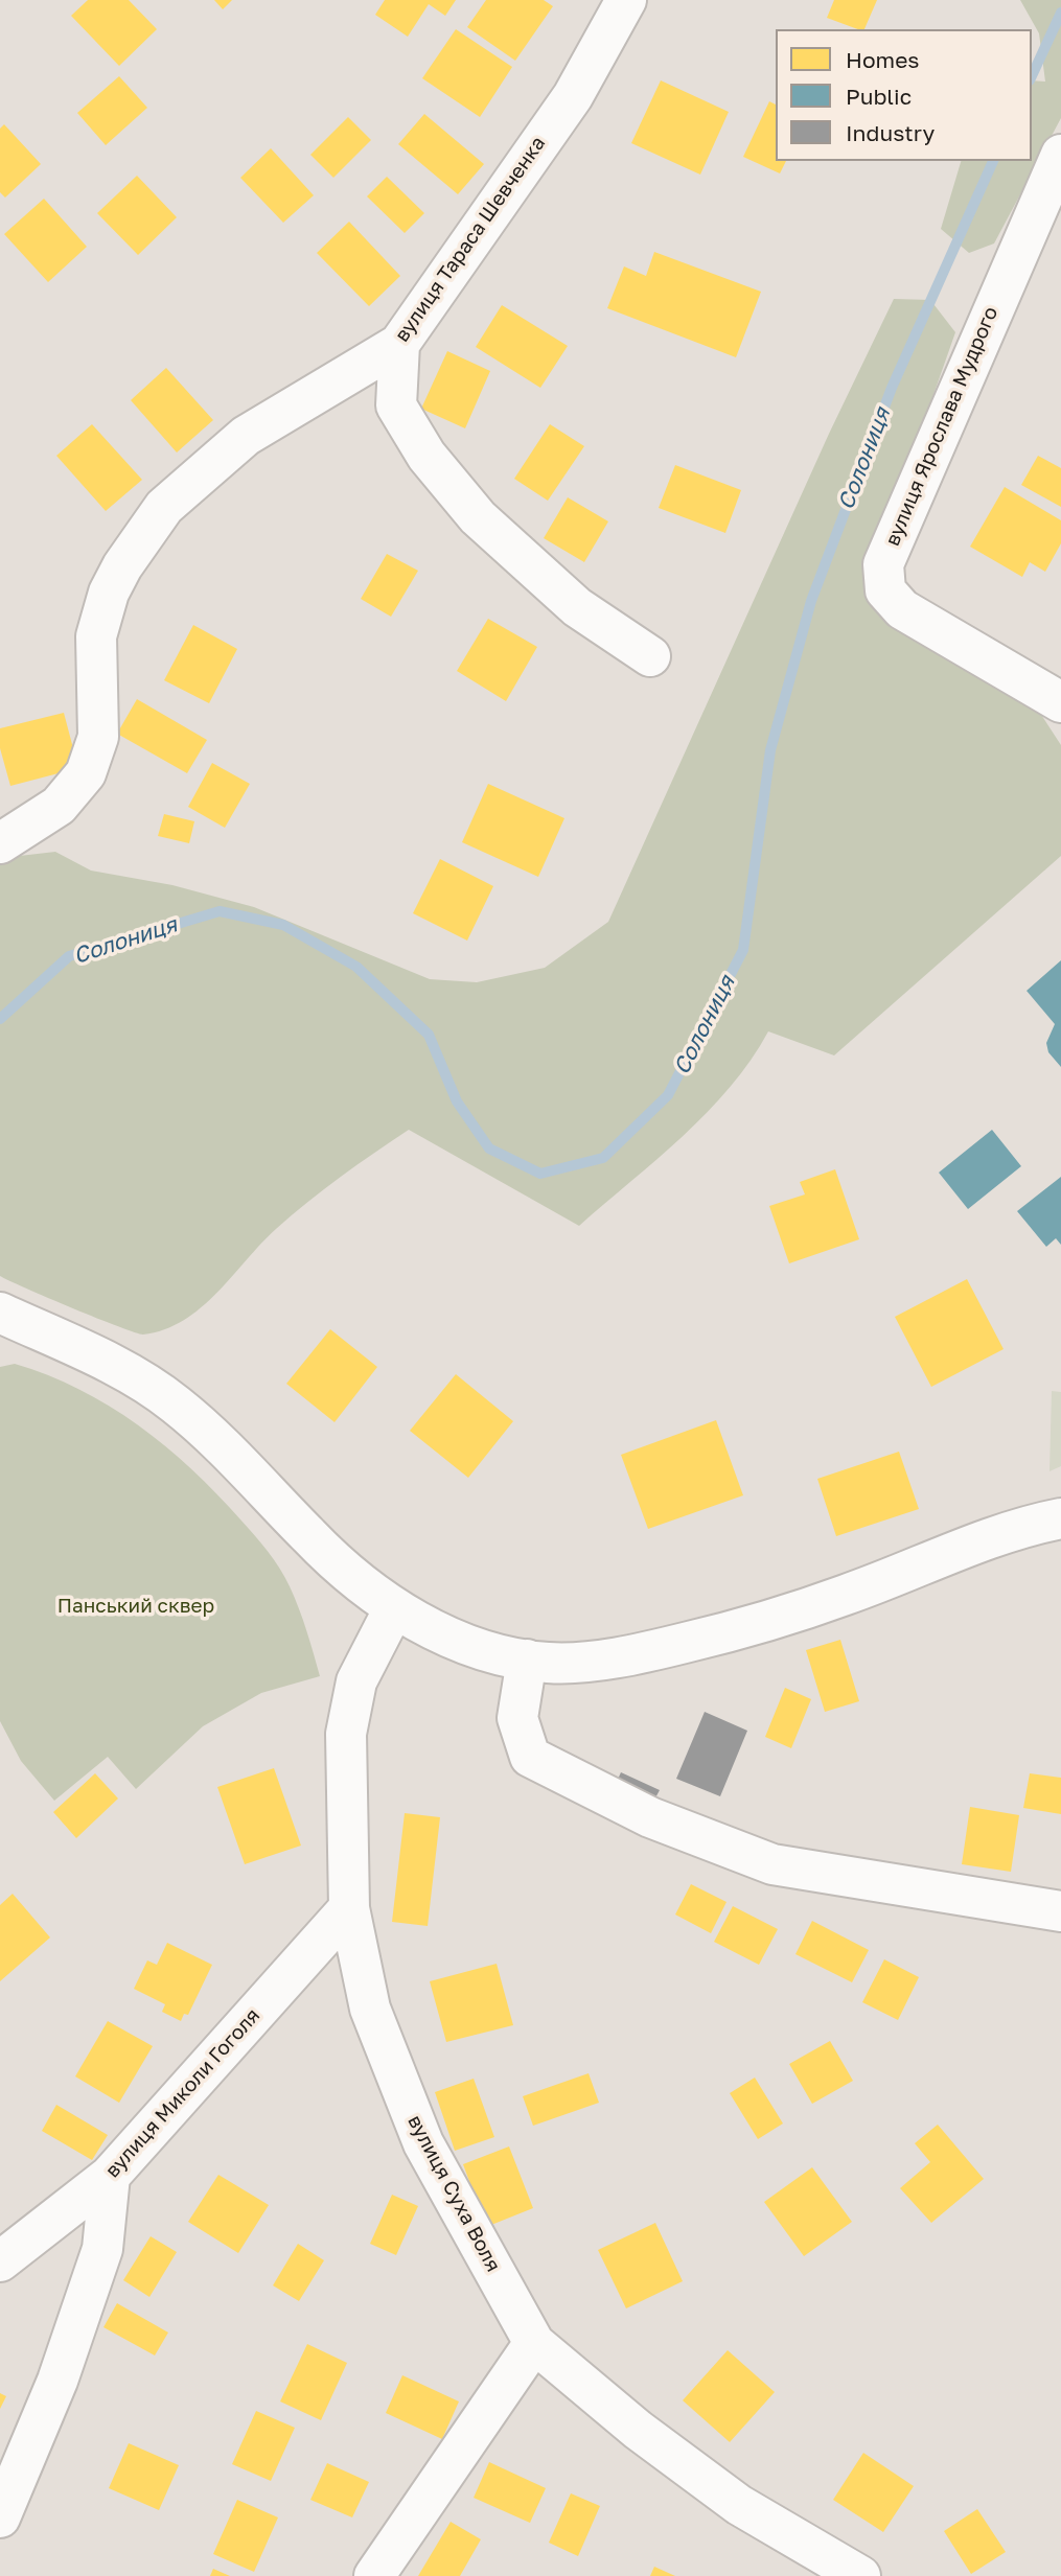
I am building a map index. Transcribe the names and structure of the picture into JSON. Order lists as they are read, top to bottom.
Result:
{
  "streets": {
    "street": [
      "вулиця Тараса Шевченка",
      "вулиця Ярослава Мудрого",
      "вулиця Миколи Гоголя",
      "вулиця Суха Воля"
    ]
  },
  "crossings": [
    ["вулиця Миколи Гоголя", "вулиця Суха Воля"]
  ],
  "water": ["Солониця"],
  "parks": ["Панський сквер"],
  "legend": ["Homes", "Public", "Industry"]
}
